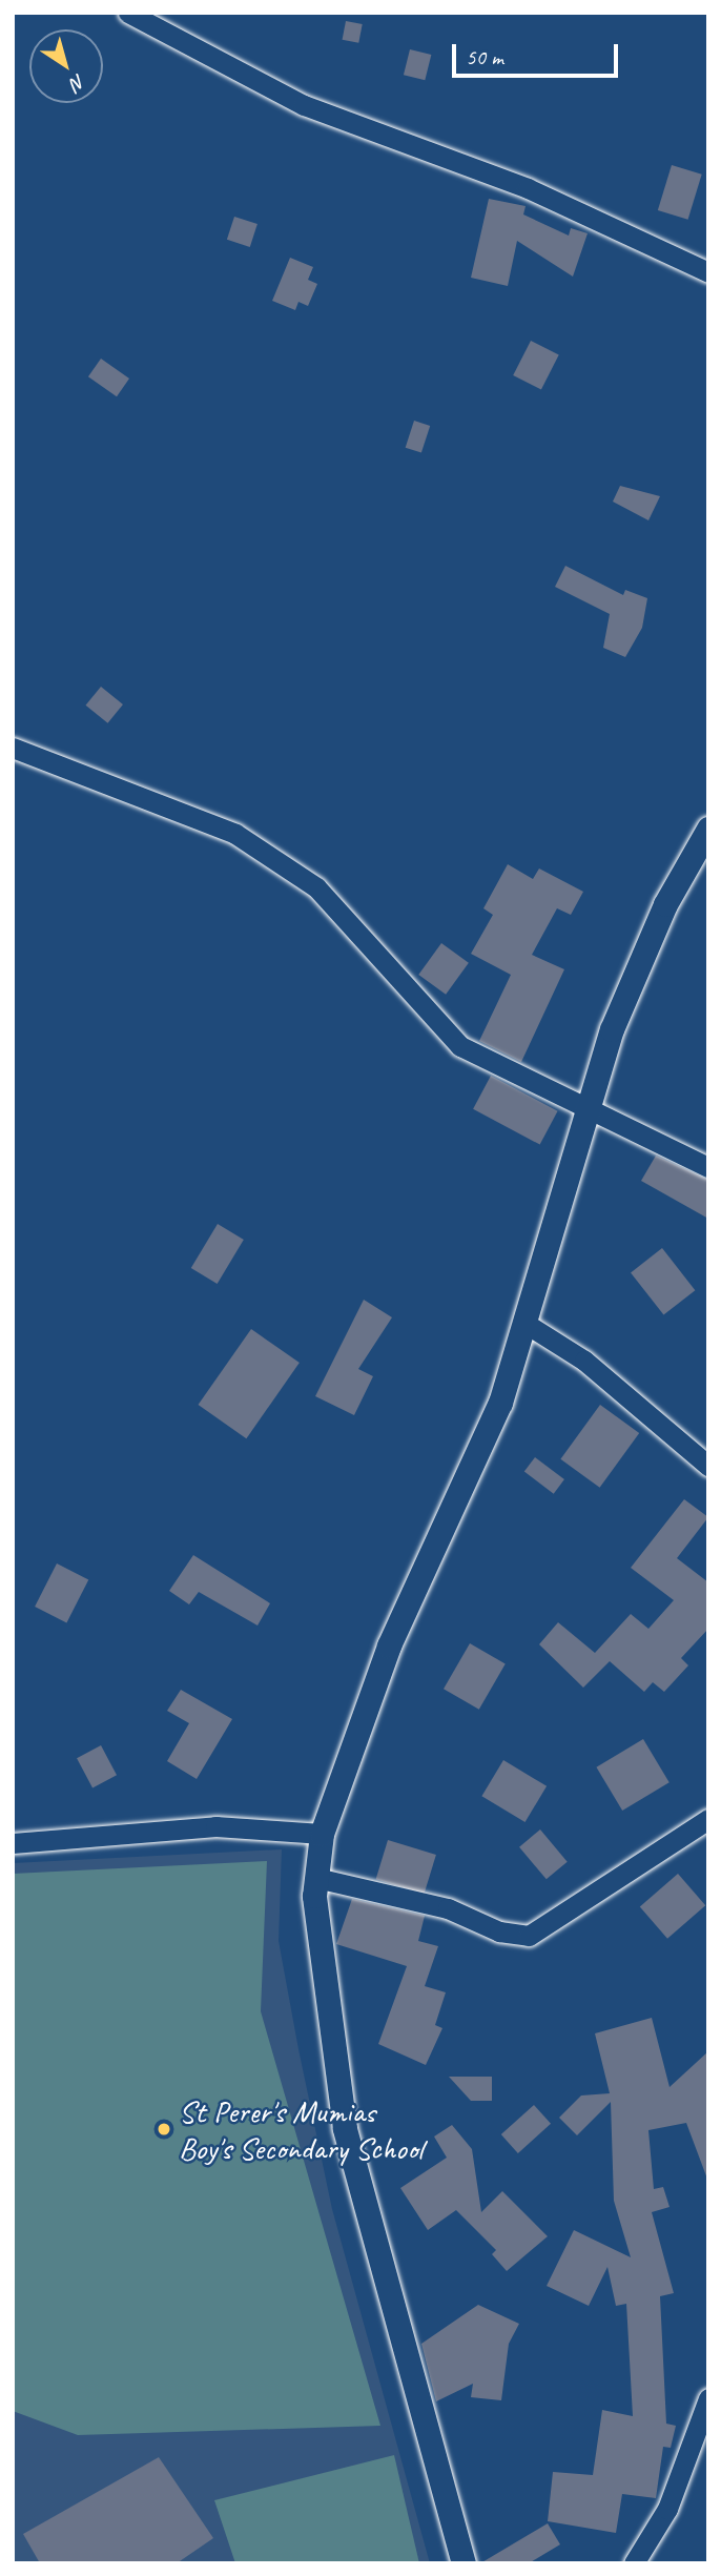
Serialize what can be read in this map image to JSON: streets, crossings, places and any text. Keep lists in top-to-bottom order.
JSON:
{
  "places": ["St Perer's Mumias Boy's Secondary School"],
  "scale_bar": "50 m",
  "north": "bottom right"
}
